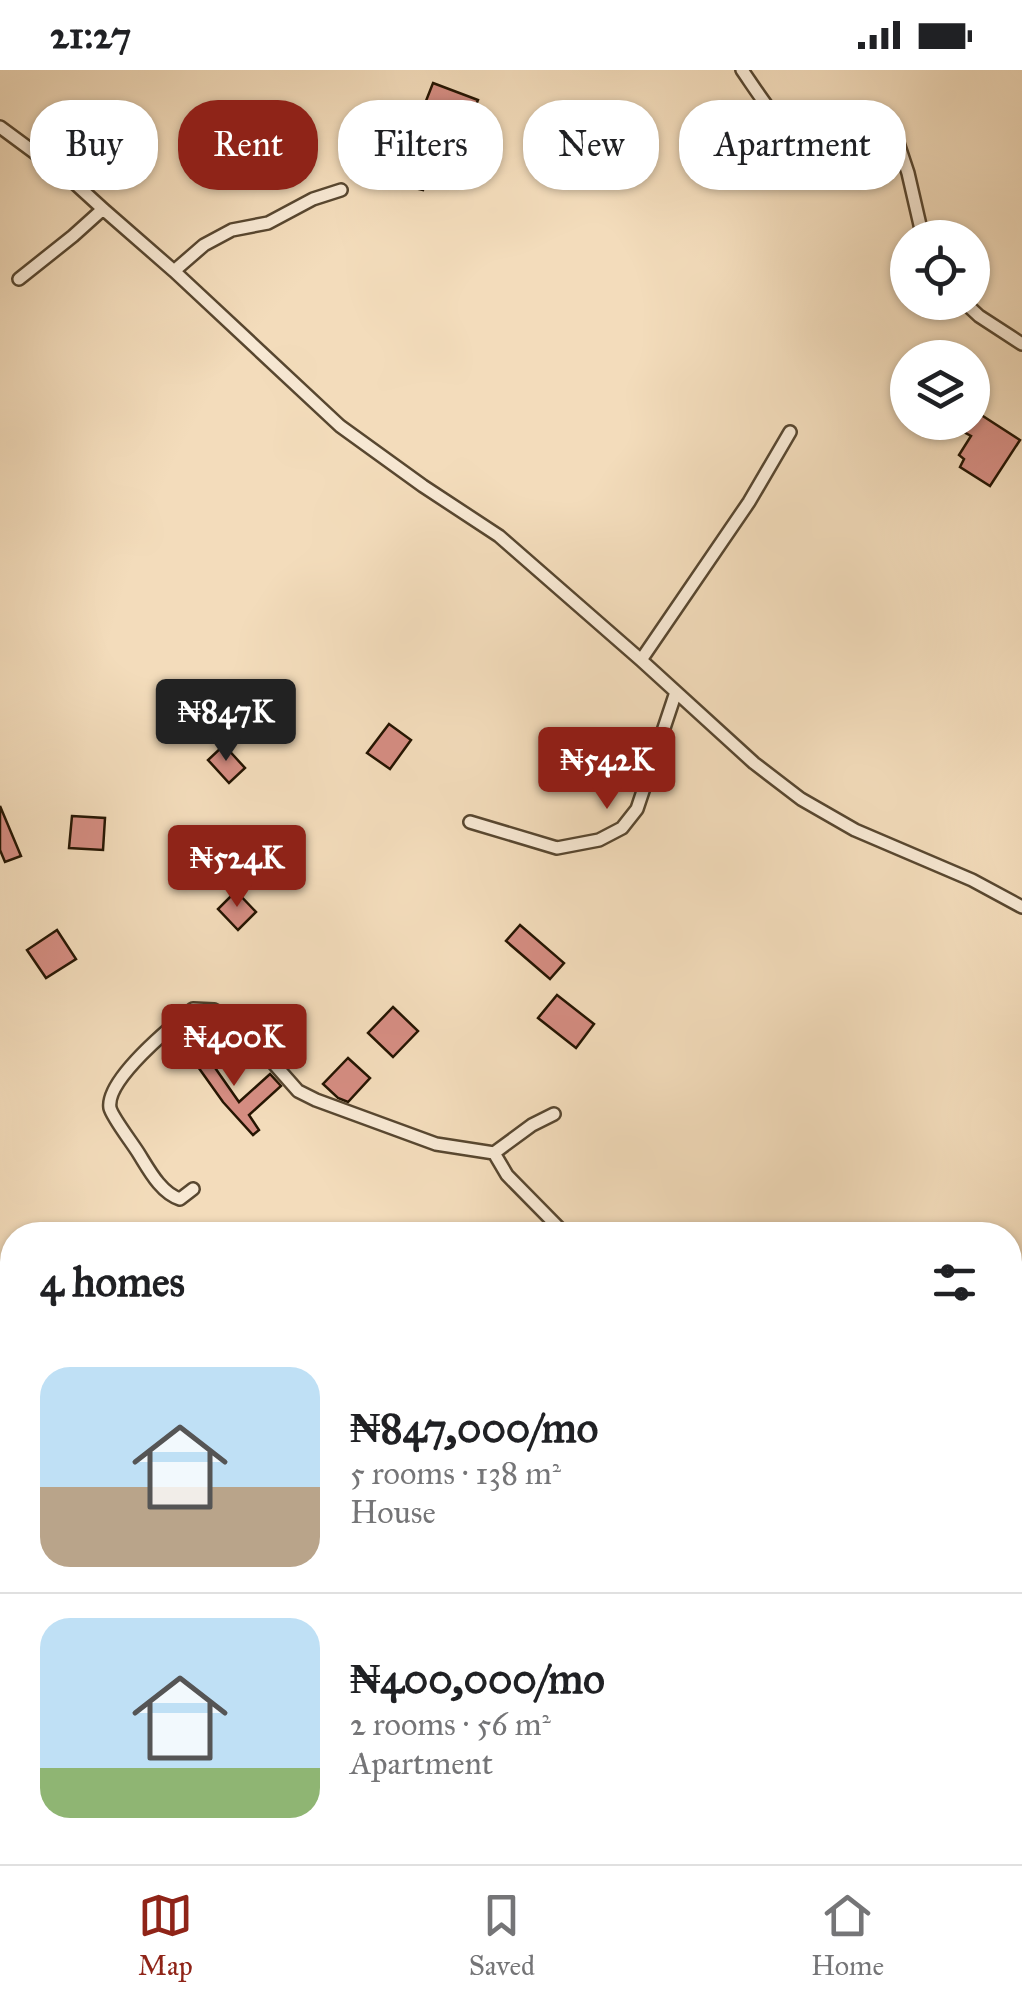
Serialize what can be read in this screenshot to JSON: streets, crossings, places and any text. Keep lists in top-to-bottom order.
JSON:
{
  "page": {
    "status": "21:27",
    "chip": [
      "Buy",
      "Rent",
      "Filters",
      "New",
      "Apartment"
    ],
    "price": [
      "₦847K",
      "₦542K",
      "₦524K",
      "₦400K"
    ],
    "heading": "4 homes",
    "list": [
      {
        "name": "₦847,000/mo",
        "note": "5 rooms · 138 m² · House"
      },
      {
        "name": "₦400,000/mo",
        "note": "2 rooms · 56 m² · Apartment"
      }
    ],
    "tabs": ["Map", "Saved", "Home"]
  }
}
